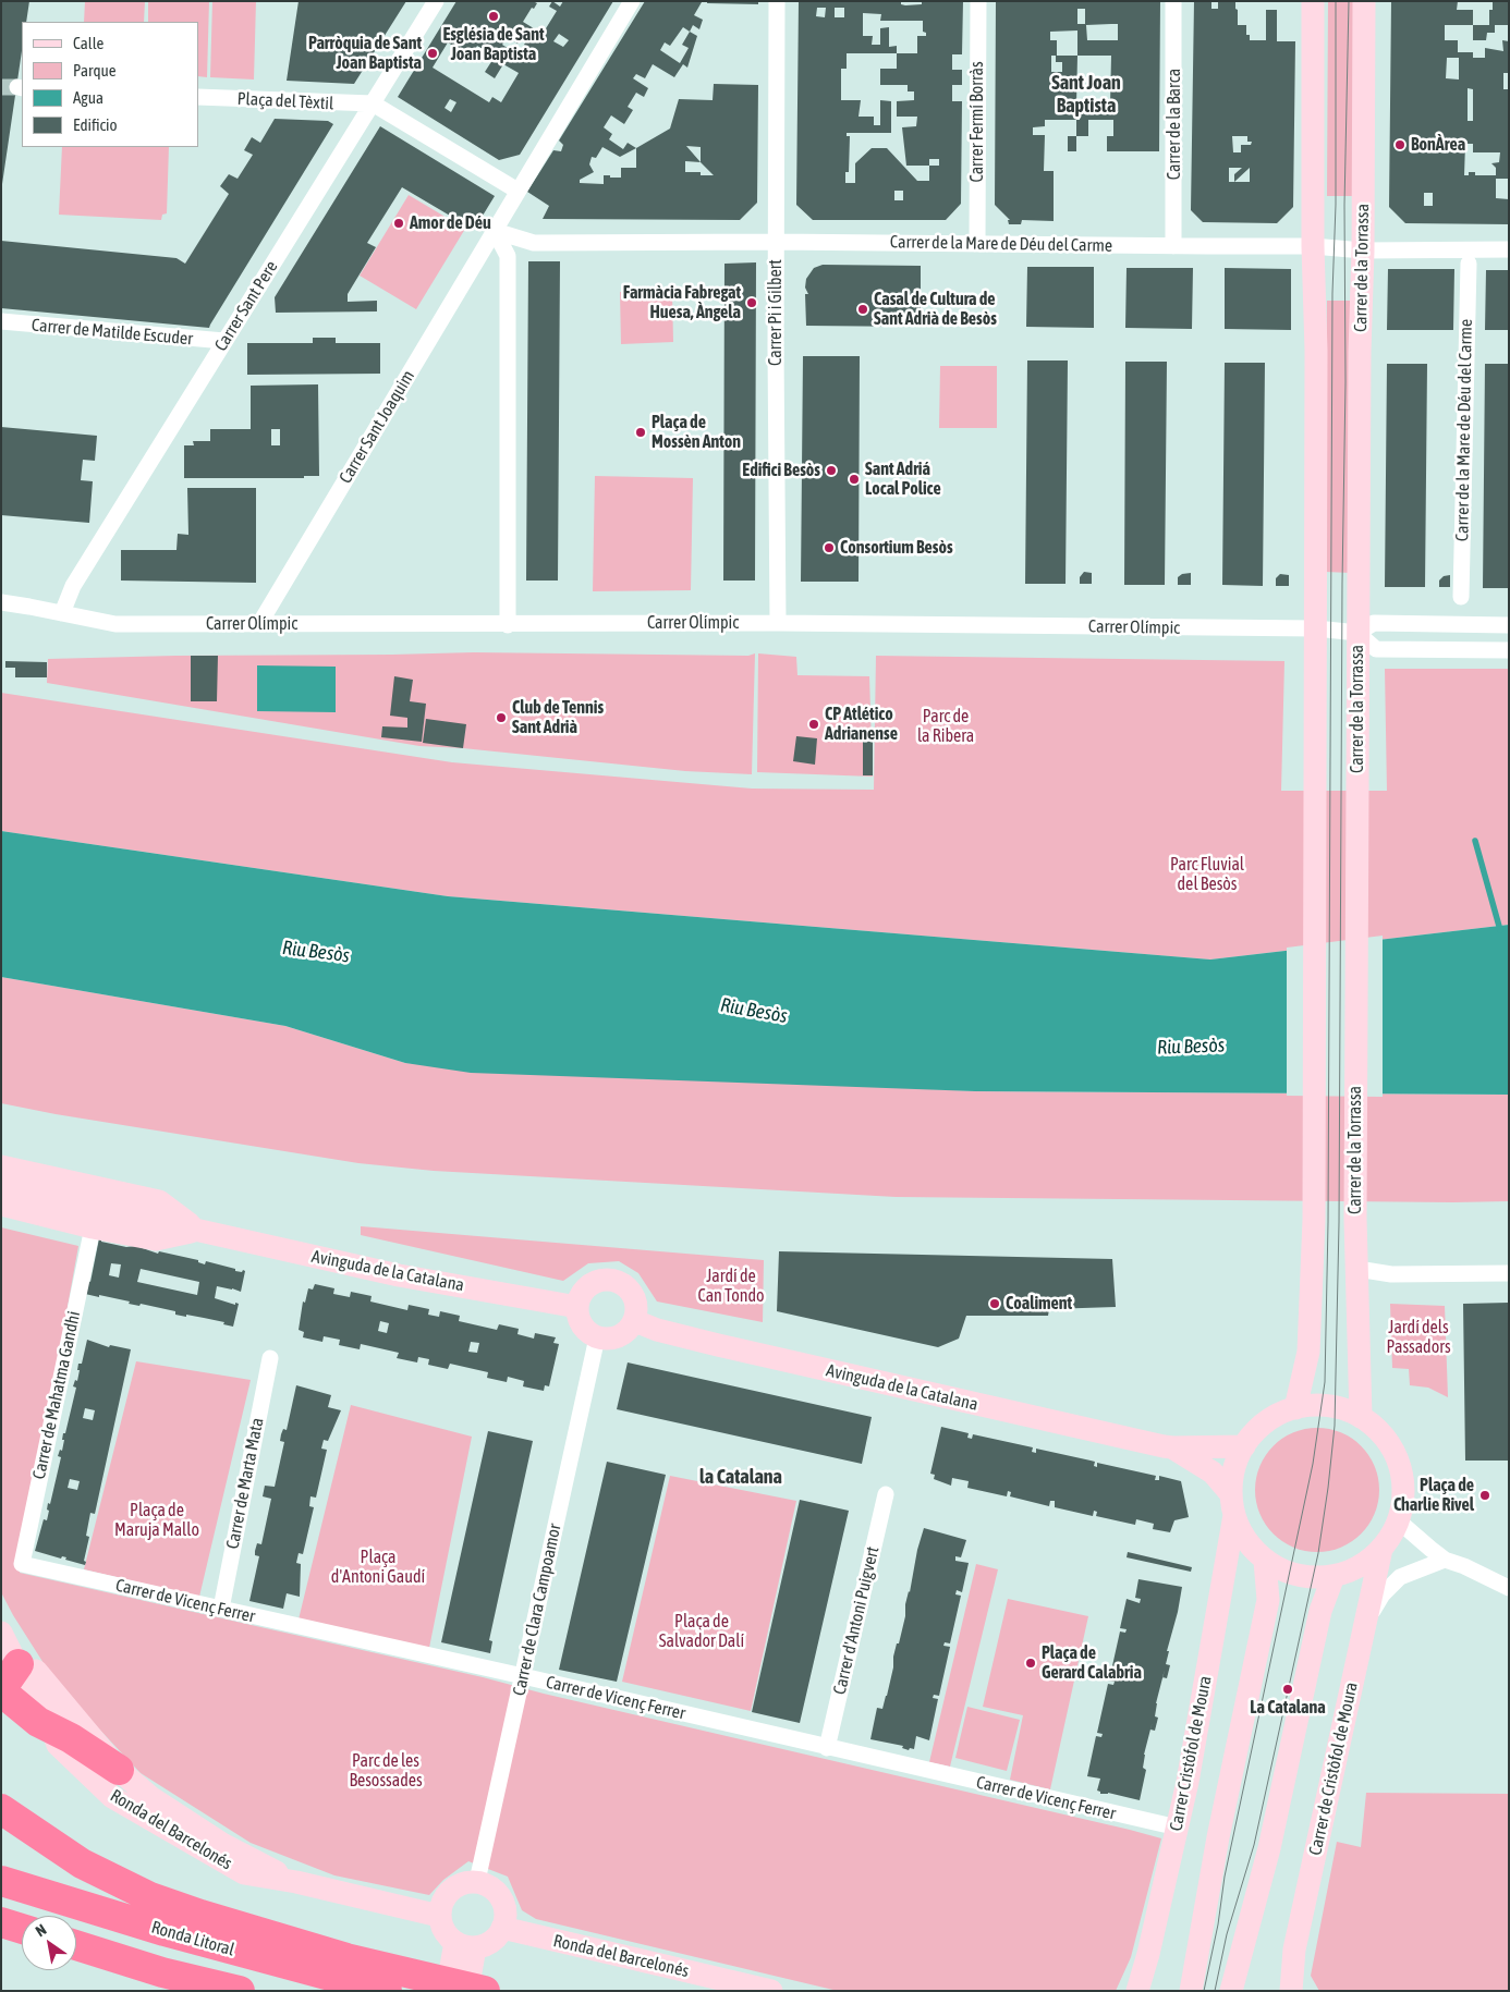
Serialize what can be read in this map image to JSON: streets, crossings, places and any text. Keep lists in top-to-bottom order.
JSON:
{
  "streets": {
    "highway": ["Ronda Litoral"],
    "street": [
      "Plaça del Tèxtil",
      "Carrer Fermí Borràs",
      "Carrer de la Barca",
      "Carrer de la Mare de Déu del Carme",
      "Carrer de la Torrassa",
      "Carrer Sant Pere",
      "Carrer Pi i Gilbert",
      "Carrer de Matilde Escuder",
      "Carrer Sant Joaquim",
      "Carrer Olímpic",
      "Avinguda de la Catalana",
      "Carrer de Mahatma Gandhi",
      "Carrer de Marta Mata",
      "Carrer de Vicenç Ferrer",
      "Carrer de Clara Campoamor",
      "Carrer d'Antoni Puigvert",
      "Carrer Cristòfol de Moura",
      "Carrer de Cristòfol de Moura",
      "Ronda del Barcelonés"
    ]
  },
  "crossings": [
    ["Plaça del Tèxtil", "Carrer Sant Pere"],
    ["Carrer Fermí Borràs", "Carrer de la Mare de Déu del Carme"],
    ["Carrer de la Barca", "Carrer de la Mare de Déu del Carme"],
    ["Carrer de la Mare de Déu del Carme", "Carrer de la Torrassa"],
    ["Carrer de la Mare de Déu del Carme", "Carrer Pi i Gilbert"],
    ["Carrer de la Mare de Déu del Carme", "Carrer Sant Joaquim"],
    ["Carrer de la Torrassa", "Carrer Olímpic"],
    ["Carrer de la Torrassa", "Avinguda de la Catalana"],
    ["Carrer de la Torrassa", "Carrer Cristòfol de Moura"],
    ["Carrer de la Torrassa", "Carrer de Cristòfol de Moura"],
    ["Carrer Sant Pere", "Carrer de Matilde Escuder"],
    ["Carrer Sant Pere", "Carrer Olímpic"],
    ["Carrer Pi i Gilbert", "Carrer Olímpic"],
    ["Carrer Sant Joaquim", "Carrer Olímpic"],
    ["Avinguda de la Catalana", "Carrer de Mahatma Gandhi"],
    ["Avinguda de la Catalana", "Carrer de Clara Campoamor"],
    ["Avinguda de la Catalana", "Carrer Cristòfol de Moura"],
    ["Avinguda de la Catalana", "Carrer de Cristòfol de Moura"],
    ["Carrer de Mahatma Gandhi", "Carrer de Vicenç Ferrer"],
    ["Carrer de Marta Mata", "Carrer de Vicenç Ferrer"],
    ["Carrer de Vicenç Ferrer", "Carrer de Clara Campoamor"],
    ["Carrer de Vicenç Ferrer", "Carrer d'Antoni Puigvert"],
    ["Carrer de Vicenç Ferrer", "Carrer Cristòfol de Moura"],
    ["Carrer de Clara Campoamor", "Ronda del Barcelonés"],
    ["Carrer Cristòfol de Moura", "Carrer de Cristòfol de Moura"]
  ],
  "districts": ["Sant Joan Baptista", "la Catalana"],
  "water": ["Riu Besòs"],
  "parks": [
    "Parc de la Ribera",
    "Parc Fluvial del Besòs",
    "Jardí de Can Tondo",
    "Jardí dels Passadors",
    "Plaça de Maruja Mallo",
    "Plaça d'Antoni Gaudí",
    "Plaça de Salvador Dalí",
    "Parc de les Besossades"
  ],
  "places": [
    "Església de Sant Joan Baptista",
    "Parròquia de Sant Joan Baptista",
    "BonÀrea",
    "Amor de Déu",
    "Farmàcia Fabregat Huesa, Àngela",
    "Casal de Cultura de Sant Adrià de Besòs",
    "Plaça de Mossèn Anton",
    "Edifici Besòs",
    "Sant Adriá Local Police",
    "Consortium Besòs",
    "Club de Tennis Sant Adrià",
    "CP Atlético Adrianense",
    "Coaliment",
    "Plaça de Charlie Rivel",
    "Plaça de Gerard Calabria",
    "La Catalana"
  ],
  "legend": [
    "Calle",
    "Parque",
    "Agua",
    "Edificio"
  ],
  "north": "top left"
}
